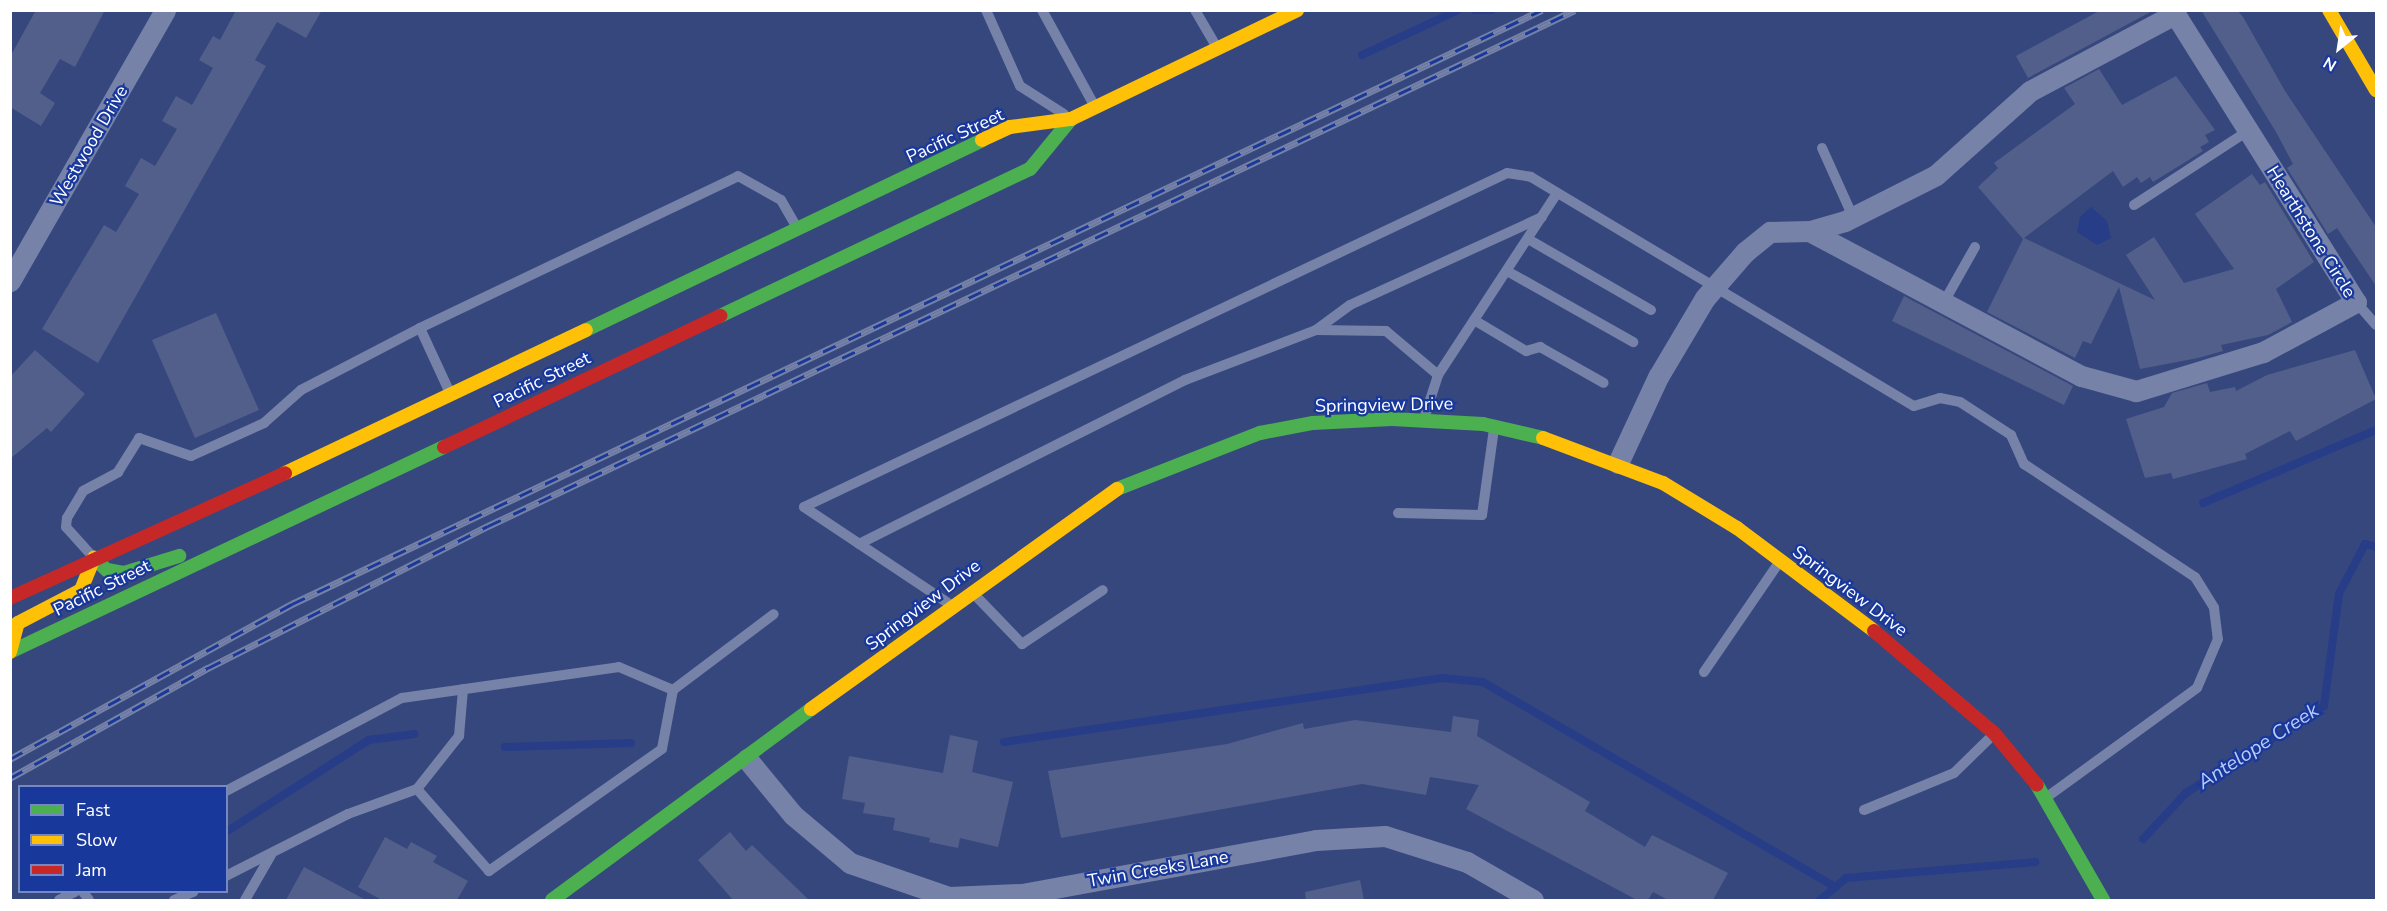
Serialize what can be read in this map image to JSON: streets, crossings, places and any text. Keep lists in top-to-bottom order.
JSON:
{
  "streets": {
    "main road": ["Pacific Street", "Springview Drive"],
    "street": ["Westwood Drive", "Hearthstone Circle", "Twin Creeks Lane"]
  },
  "crossings": [
    ["Hearthstone Circle", "Springview Drive"],
    ["Springview Drive", "Twin Creeks Lane"]
  ],
  "water": ["Antelope Creek"],
  "legend": ["Fast", "Slow", "Jam"],
  "north": "bottom left"
}
